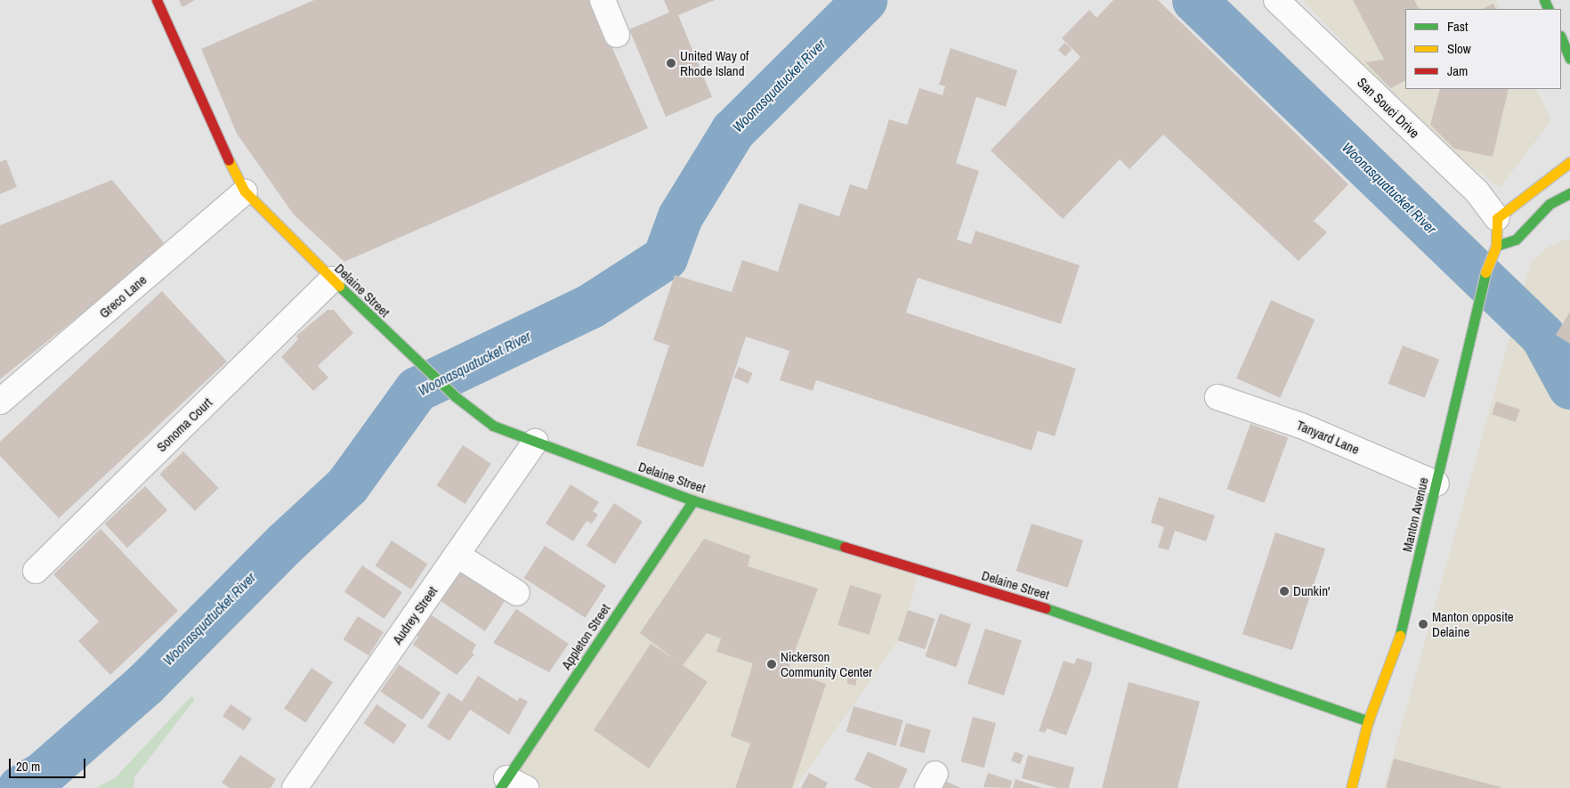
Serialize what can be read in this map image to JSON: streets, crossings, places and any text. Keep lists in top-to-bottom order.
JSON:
{
  "streets": {
    "street": [
      "San Souci Drive",
      "Delaine Street",
      "Greco Lane",
      "Sonoma Court",
      "Tanyard Lane",
      "Manton Avenue",
      "Audrey Street",
      "Appleton Street"
    ]
  },
  "crossings": [
    ["San Souci Drive", "Manton Avenue"],
    ["Delaine Street", "Greco Lane"],
    ["Delaine Street", "Sonoma Court"],
    ["Delaine Street", "Manton Avenue"],
    ["Delaine Street", "Audrey Street"],
    ["Delaine Street", "Appleton Street"],
    ["Tanyard Lane", "Manton Avenue"]
  ],
  "water": ["Woonasquatucket River"],
  "places": [
    "United Way of Rhode Island",
    "Dunkin'",
    "Manton opposite Delaine",
    "Nickerson Community Center"
  ],
  "legend": ["Fast", "Slow", "Jam"],
  "scale_bar": "20 m"
}
